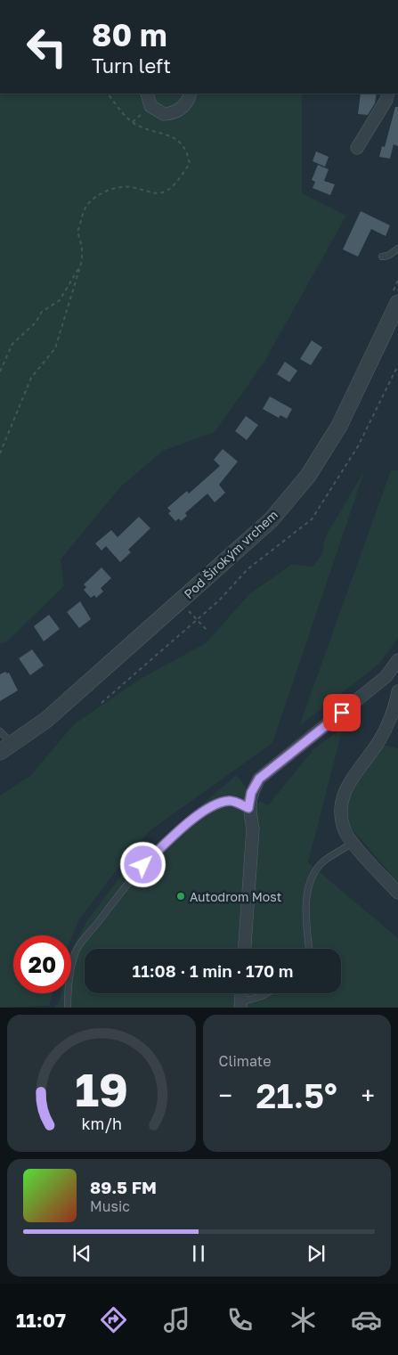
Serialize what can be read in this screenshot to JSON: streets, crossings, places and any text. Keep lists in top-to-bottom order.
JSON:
{
  "streets": {
    "street": ["Pod Širokým vrchem"]
  },
  "places": ["Autodrom Most"],
  "page": {
    "turn": ["80 m", "Turn left"],
    "limit": "20",
    "trip": "11:08 · 1 min · 170 m",
    "tile": "Climate",
    "heat": ["−", "21.5°", "+"],
    "song": ["89.5 FM", "Music"],
    "tabs": "11:07",
    "gauge": ["19", "km/h"]
  }
}
